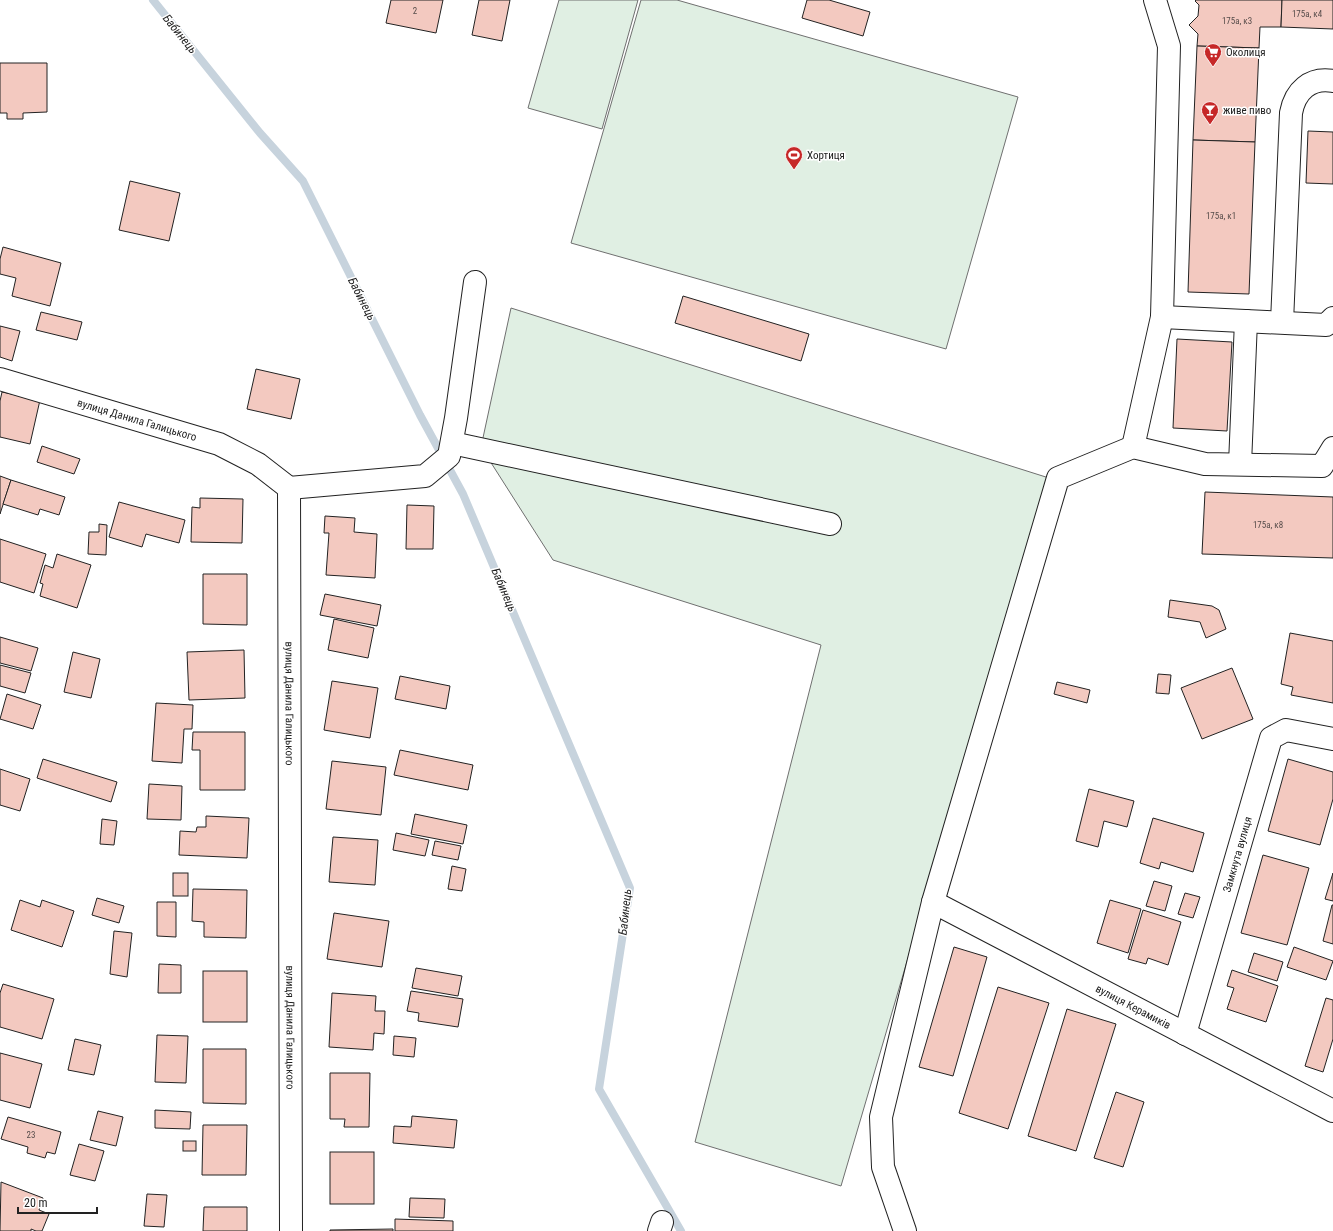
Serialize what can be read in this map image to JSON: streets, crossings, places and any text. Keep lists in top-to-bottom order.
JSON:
{
  "streets": {
    "street": ["вулиця Данила Галицького", "Замкнута вулиця", "вулиця Керамиків"]
  },
  "crossings": [
    ["Замкнута вулиця", "вулиця Керамиків"]
  ],
  "water": ["Бабинець"],
  "places": {
    "supermarket": ["Околиця"],
    "bar": ["живе пиво"],
    "sports": ["Хортиця"]
  },
  "house_numbers": [
    "2",
    "175а, к4",
    "175а, к3",
    "175а, к1",
    "175а, к8",
    "23"
  ],
  "scale_bar": "20 m"
}
